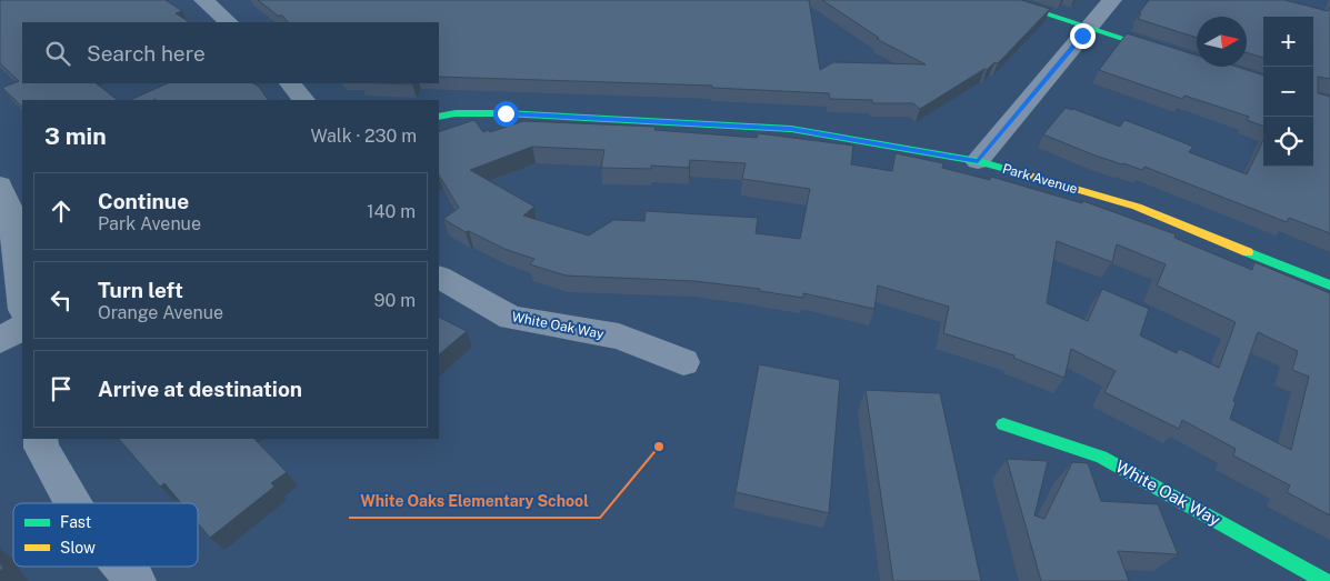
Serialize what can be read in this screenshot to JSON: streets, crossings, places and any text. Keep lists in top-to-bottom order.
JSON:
{
  "streets": {
    "street": ["Park Avenue", "White Oak Way"]
  },
  "places": ["White Oaks Elementary School"],
  "legend": ["Fast", "Slow"],
  "north": "right",
  "page": {
    "map_buttons": ["+", "−"],
    "search": "Search here",
    "heading": ["3 min", "Walk · 230 m"],
    "list": [
      ["Continue", "Park Avenue", "140 m"],
      ["Turn left", "Orange Avenue", "90 m"],
      "Arrive at destination"
    ]
  }
}
